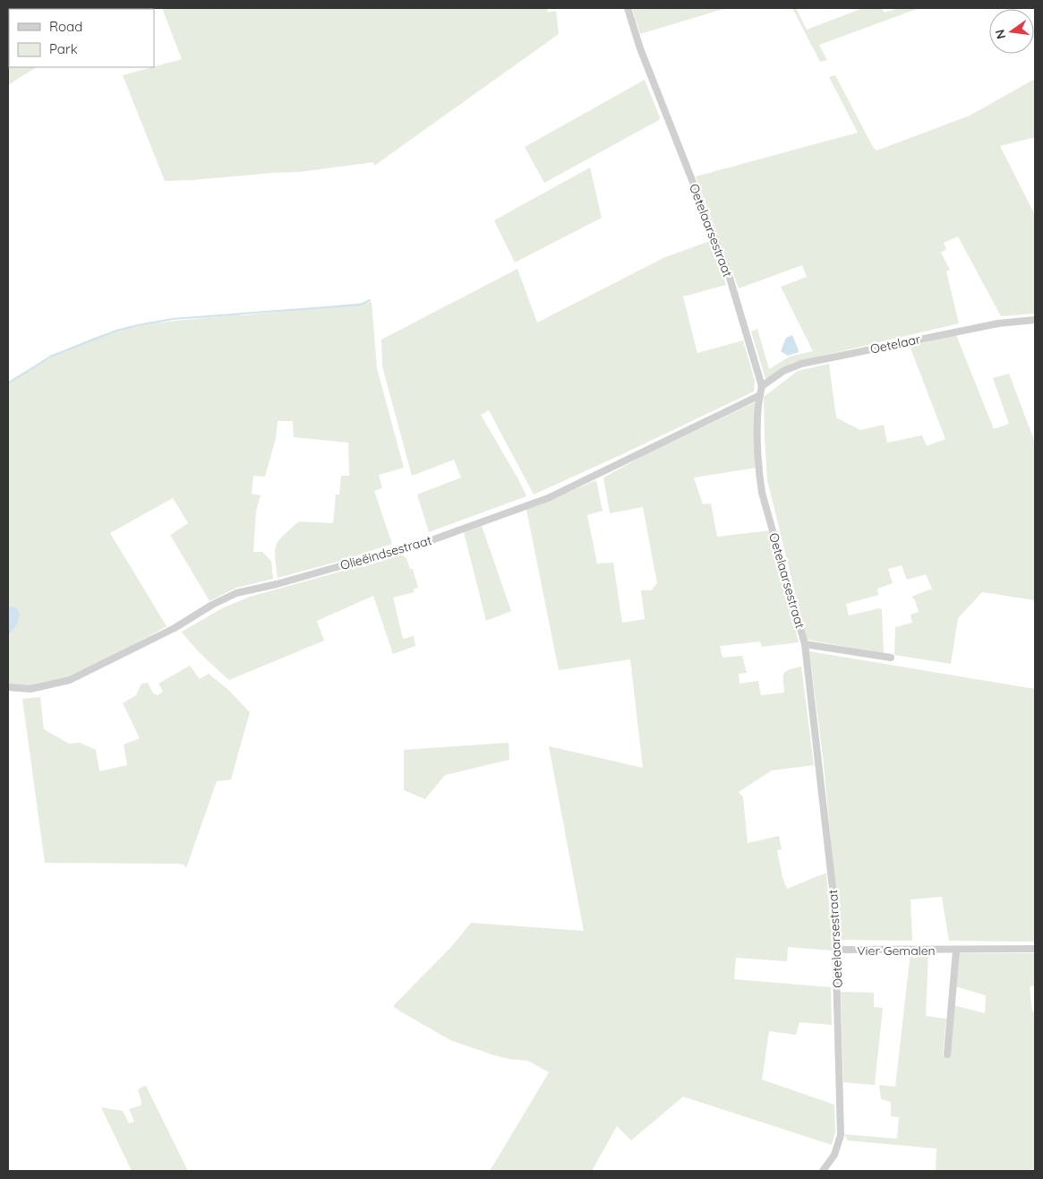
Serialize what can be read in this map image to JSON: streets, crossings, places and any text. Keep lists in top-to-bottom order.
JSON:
{
  "streets": {
    "street": [
      "Oetelaarsestraat",
      "Oetelaar",
      "Olieëindsestraat",
      "Vier Gemalen"
    ]
  },
  "crossings": [
    ["Oetelaarsestraat", "Oetelaar"],
    ["Oetelaarsestraat", "Olieëindsestraat"],
    ["Oetelaarsestraat", "Vier Gemalen"]
  ],
  "legend": ["Road", "Park"],
  "north": "left"
}
